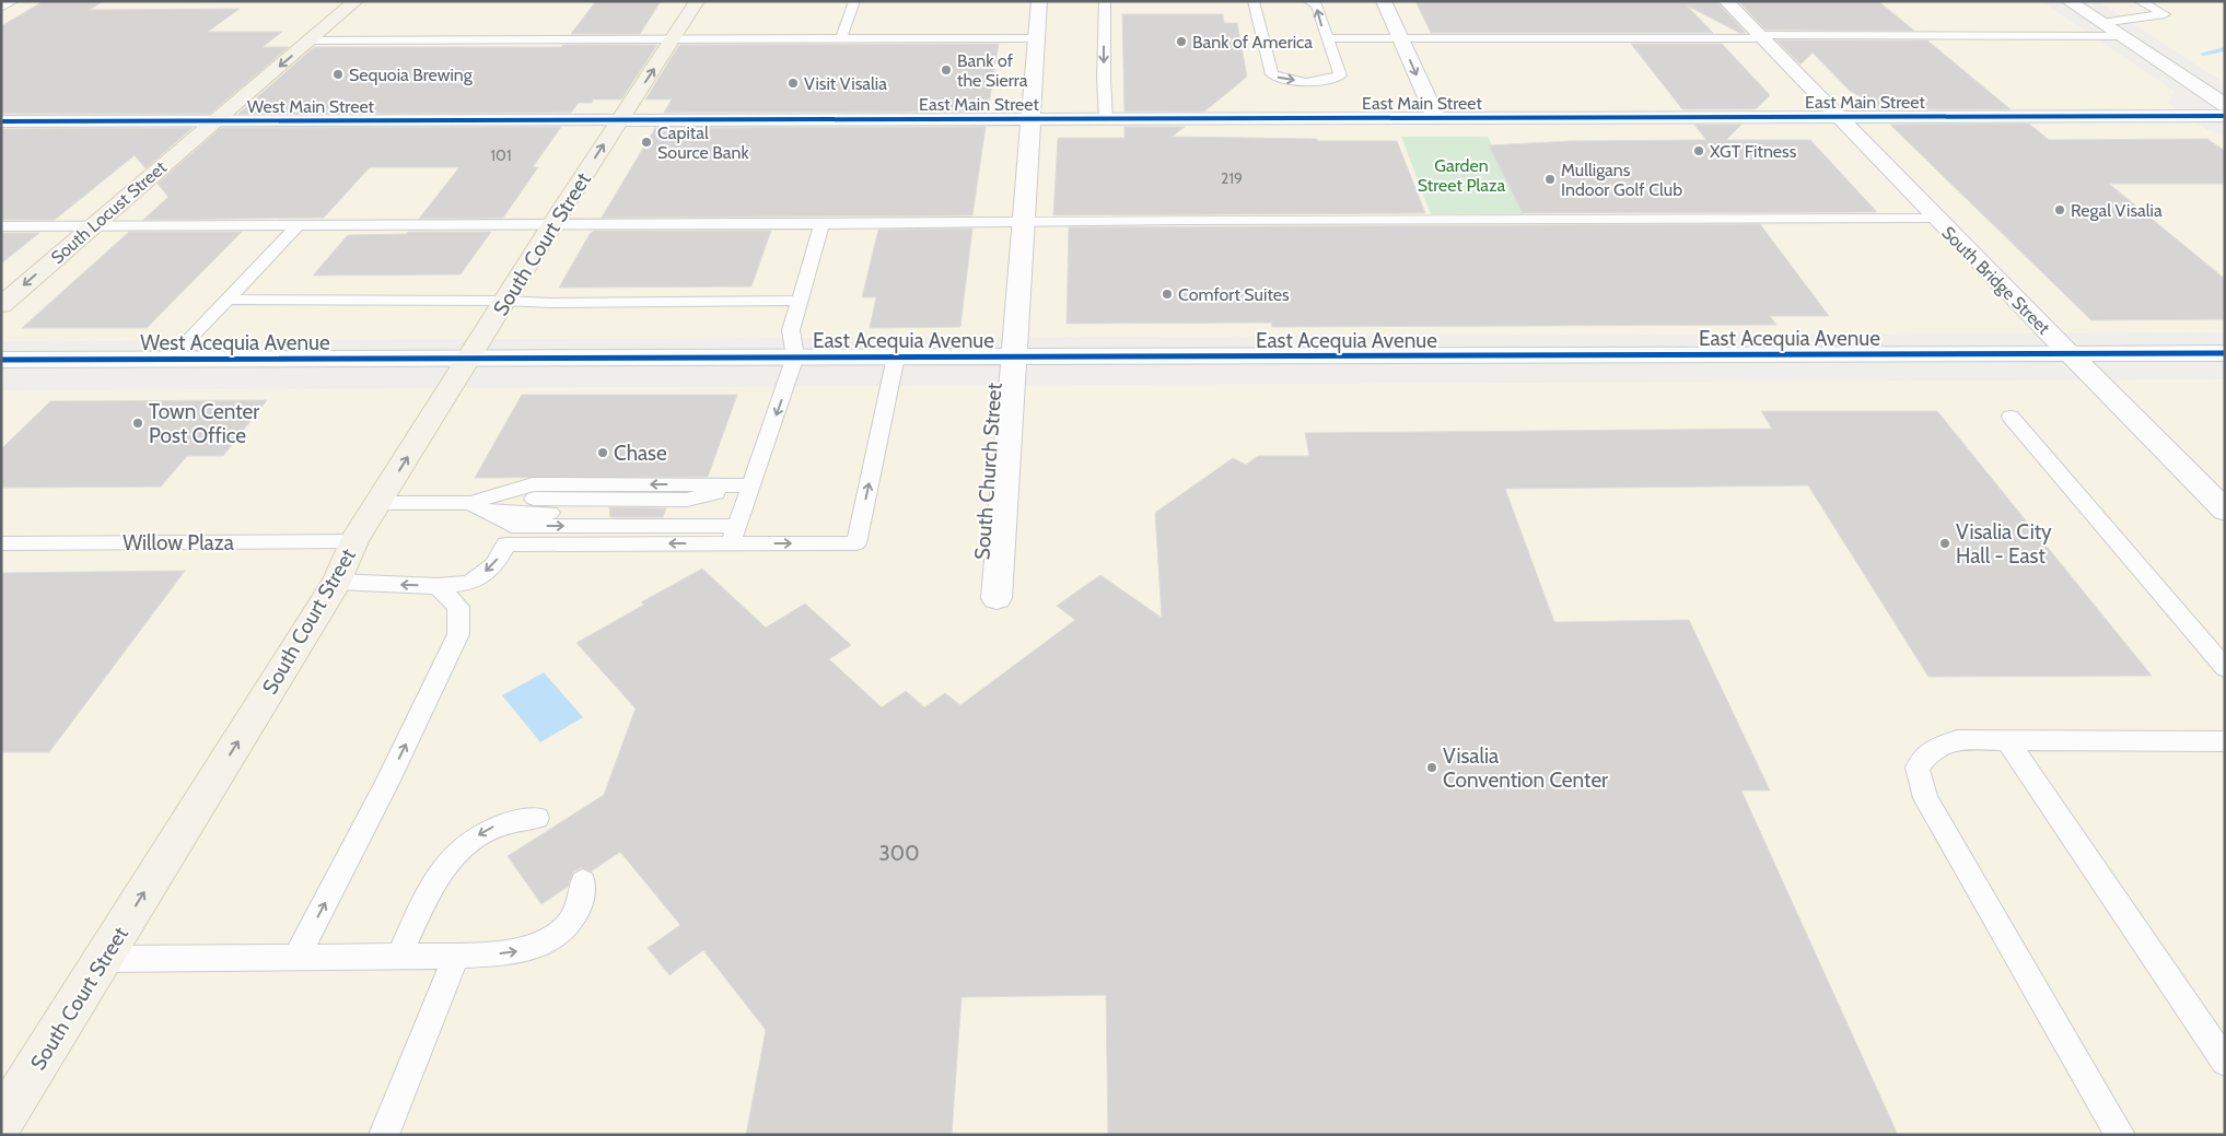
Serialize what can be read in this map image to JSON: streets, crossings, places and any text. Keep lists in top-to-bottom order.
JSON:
{
  "streets": {
    "main road": ["South Locust Street", "South Court Street"],
    "street": [
      "East Main Street",
      "West Main Street",
      "South Bridge Street",
      "East Acequia Avenue",
      "West Acequia Avenue",
      "South Church Street"
    ],
    "lane": ["Willow Plaza"]
  },
  "crossings": [
    ["East Main Street", "West Main Street"],
    ["East Main Street", "South Court Street"],
    ["East Main Street", "South Bridge Street"],
    ["East Main Street", "South Church Street"],
    ["West Main Street", "South Locust Street"],
    ["West Main Street", "South Court Street"],
    ["South Court Street", "East Acequia Avenue"],
    ["South Court Street", "West Acequia Avenue"],
    ["South Court Street", "Willow Plaza"],
    ["South Bridge Street", "East Acequia Avenue"],
    ["East Acequia Avenue", "West Acequia Avenue"],
    ["East Acequia Avenue", "South Church Street"]
  ],
  "one_way": ["South Locust Street", "South Court Street"],
  "parks": ["Garden Street Plaza"],
  "places": [
    "Bank of America",
    "Bank of the Sierra",
    "Sequoia Brewing",
    "Visit Visalia",
    "Capital Source Bank",
    "XGT Fitness",
    "Mulligans Indoor Golf Club",
    "Regal Visalia",
    "Comfort Suites",
    "Town Center Post Office",
    "Chase",
    "Visalia City Hall - East",
    "Visalia Convention Center"
  ],
  "house_numbers": ["101", "219", "300"]
}
